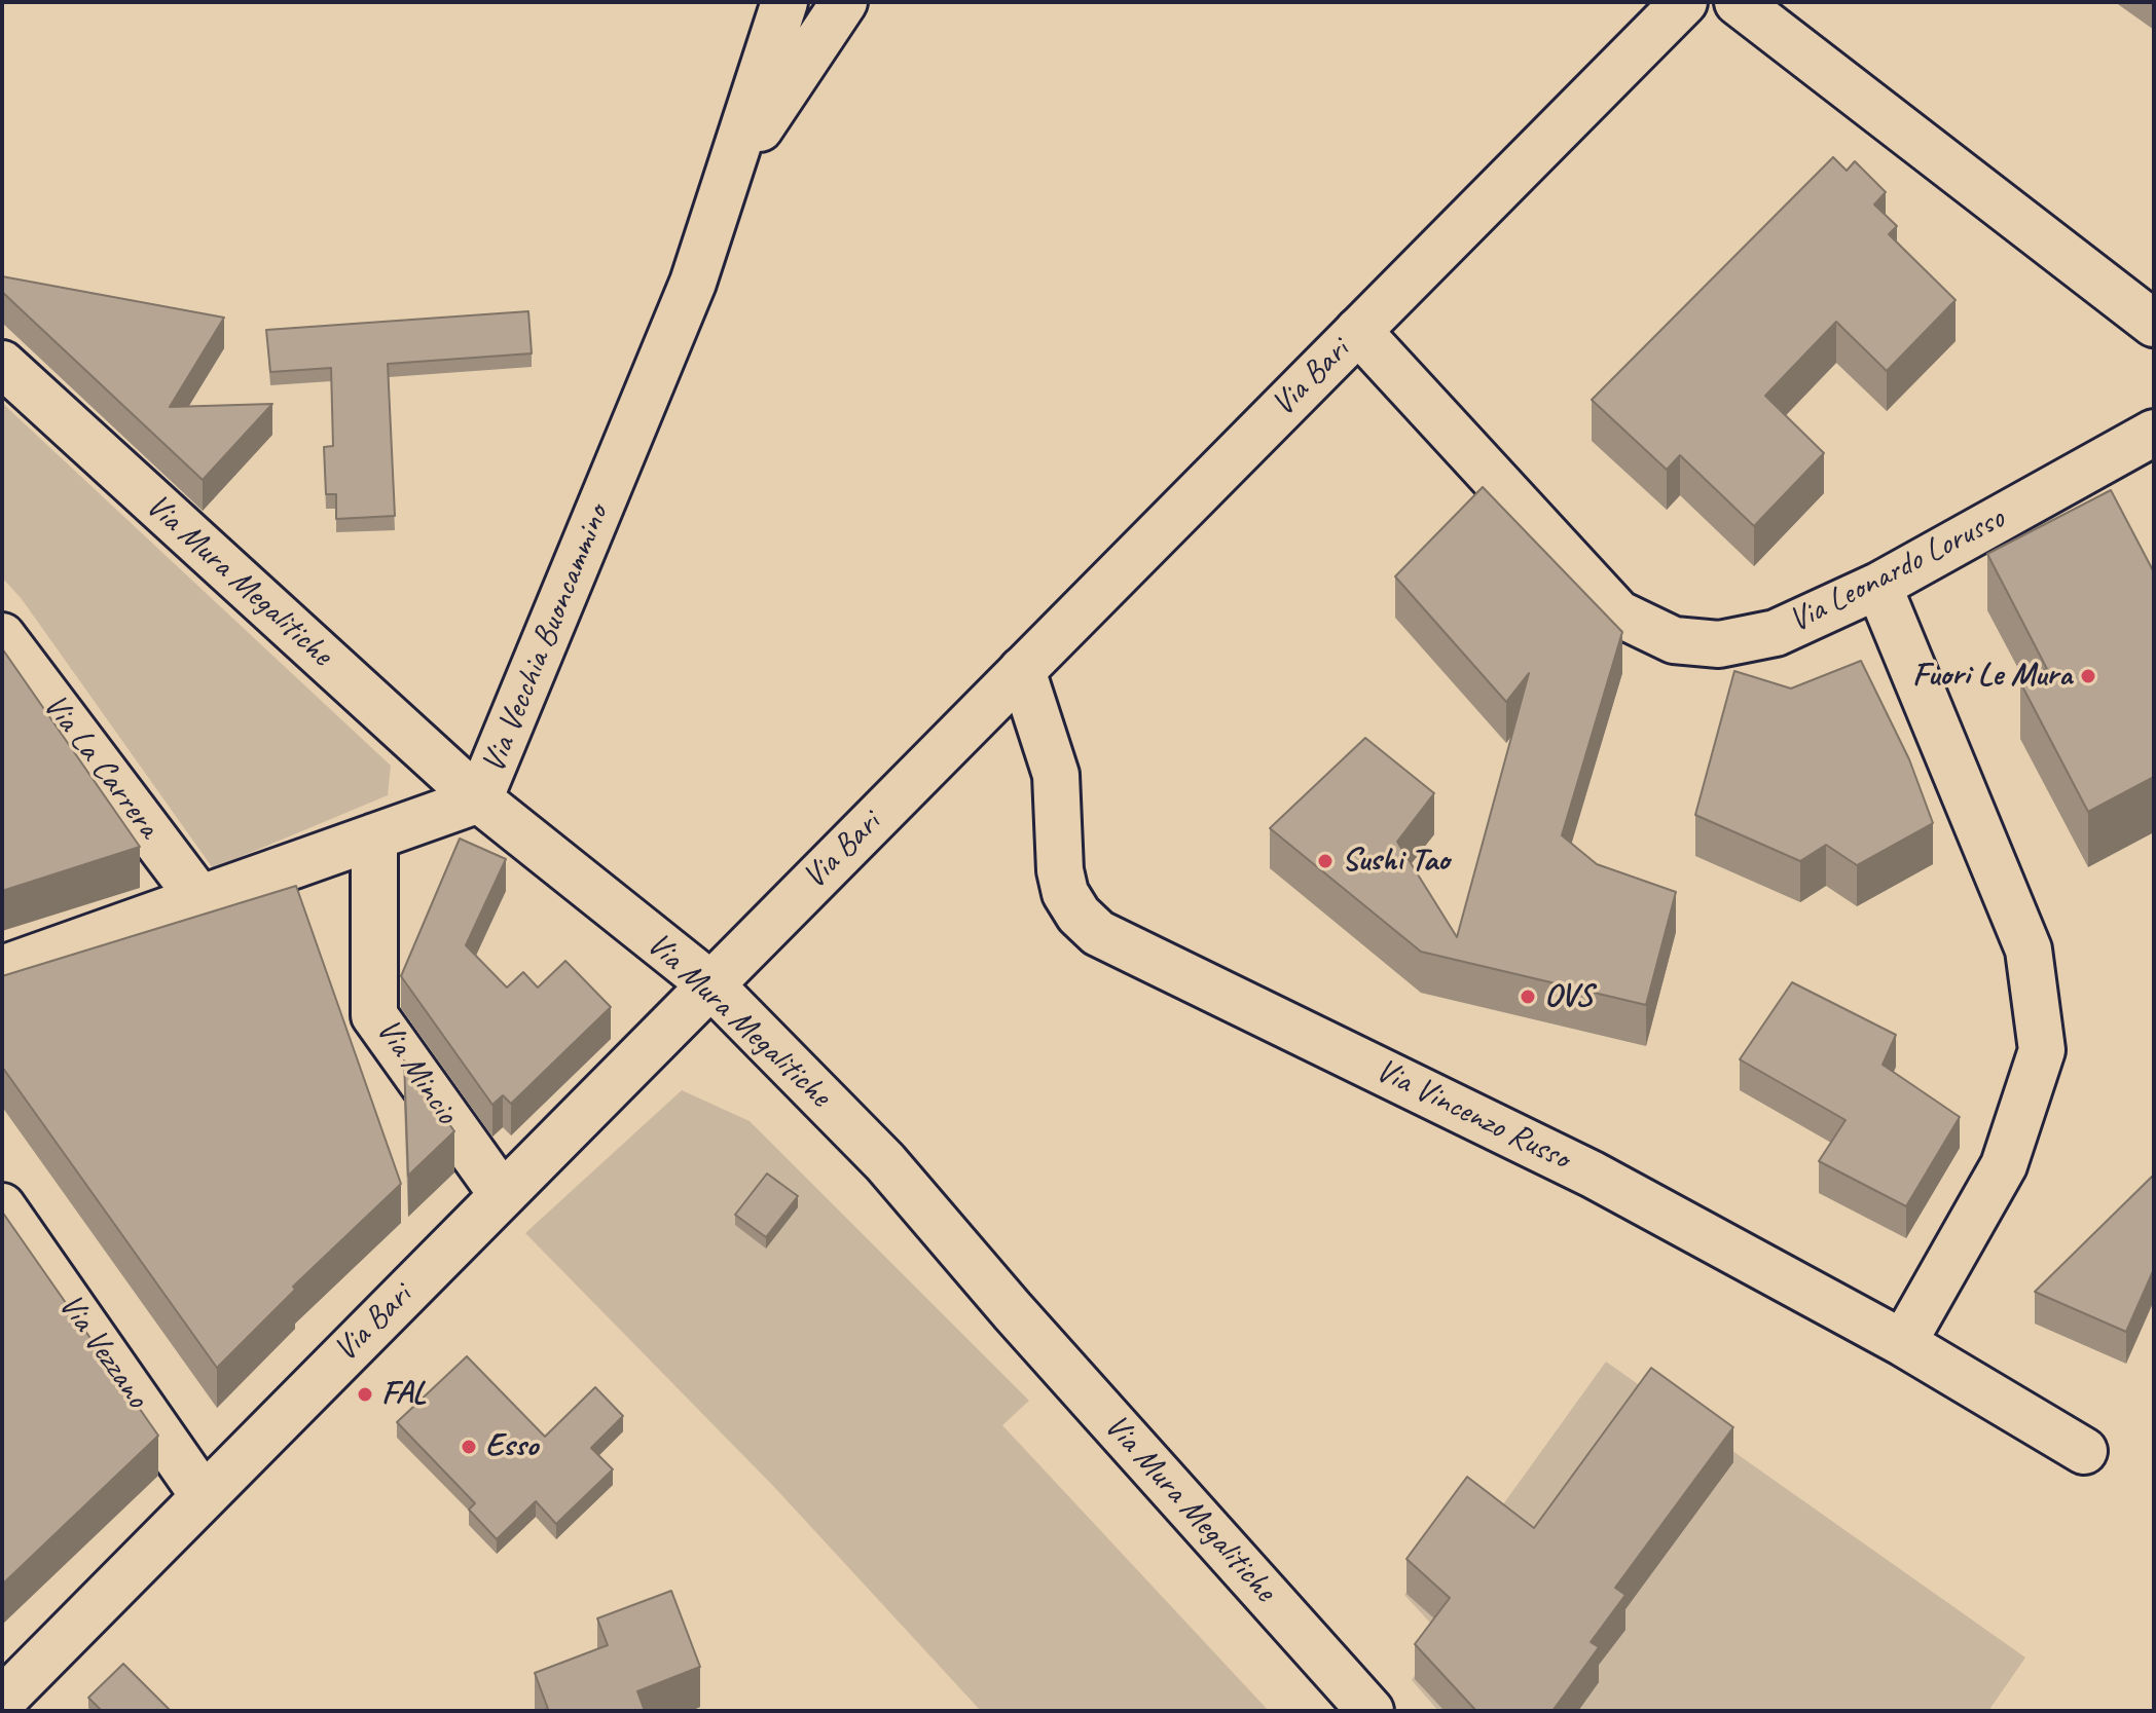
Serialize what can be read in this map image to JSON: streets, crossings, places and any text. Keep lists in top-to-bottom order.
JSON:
{
  "streets": {
    "street": [
      "Via Bari",
      "Via Leonardo Lorusso",
      "Via Mura Megalitiche",
      "Via Vecchia Buoncammino",
      "Via La Carrera",
      "Via Mincio",
      "Via Vincenzo Russo",
      "Via Vezzano"
    ]
  },
  "crossings": [
    ["Via Bari", "Via Leonardo Lorusso"],
    ["Via Bari", "Via Mura Megalitiche"],
    ["Via Bari", "Via Mincio"],
    ["Via Bari", "Via Vincenzo Russo"],
    ["Via Bari", "Via Vezzano"],
    ["Via Mura Megalitiche", "Via Vecchia Buoncammino"],
    ["Via Vecchia Buoncammino", "Via La Carrera"],
    ["Via Vecchia Buoncammino", "Via Mincio"]
  ],
  "places": [
    "Fuori Le Mura",
    "Sushi Tao",
    "OVS",
    "FAL",
    "Esso"
  ]
}
